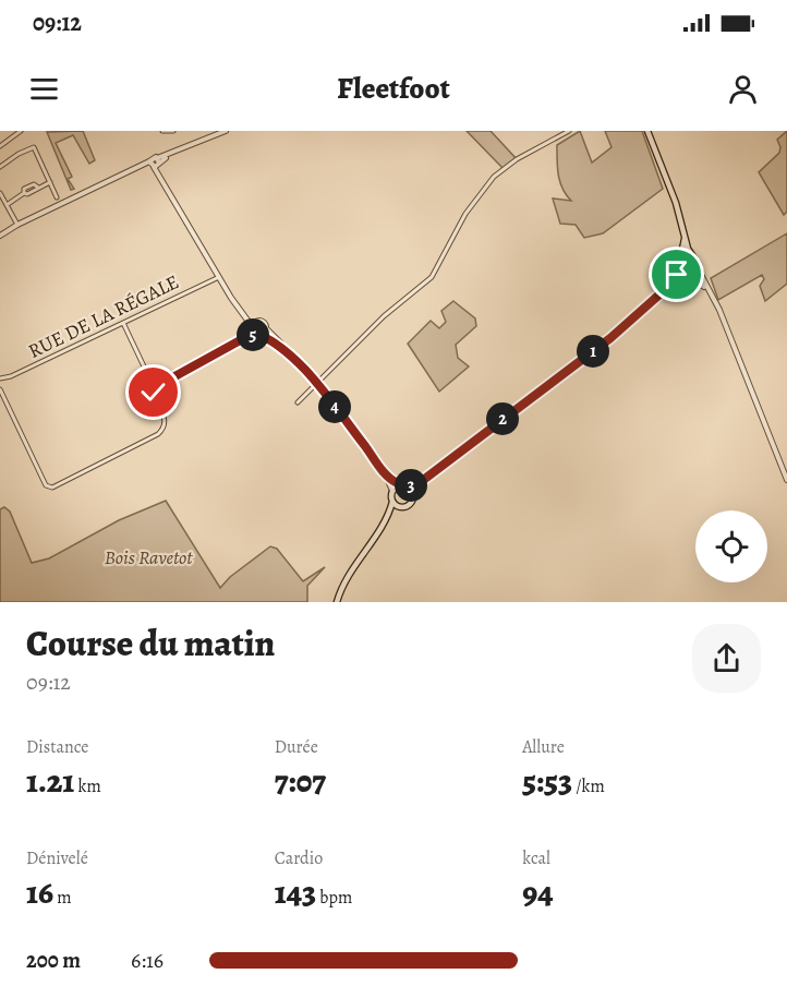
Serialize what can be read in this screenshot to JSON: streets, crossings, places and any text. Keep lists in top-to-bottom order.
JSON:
{
  "streets": {
    "street": ["RUE DE LA RÉGALE"]
  },
  "parks": ["Bois Ravetot"],
  "page": {
    "status": "09:12",
    "header": "Fleetfoot",
    "pins": [
      "5",
      "1",
      "4",
      "2",
      "3"
    ],
    "heading": ["Course du matin", "09:12"],
    "stats": [
      ["Distance", "1.21 km"],
      ["Durée", "7:07"],
      ["Allure", "5:53 /km"],
      ["Dénivelé", "16 m"],
      ["Cardio", "143 bpm"],
      ["kcal", "94"]
    ],
    "list": [
      {
        "name": "200 m",
        "note": "6:16"
      }
    ]
  }
}
